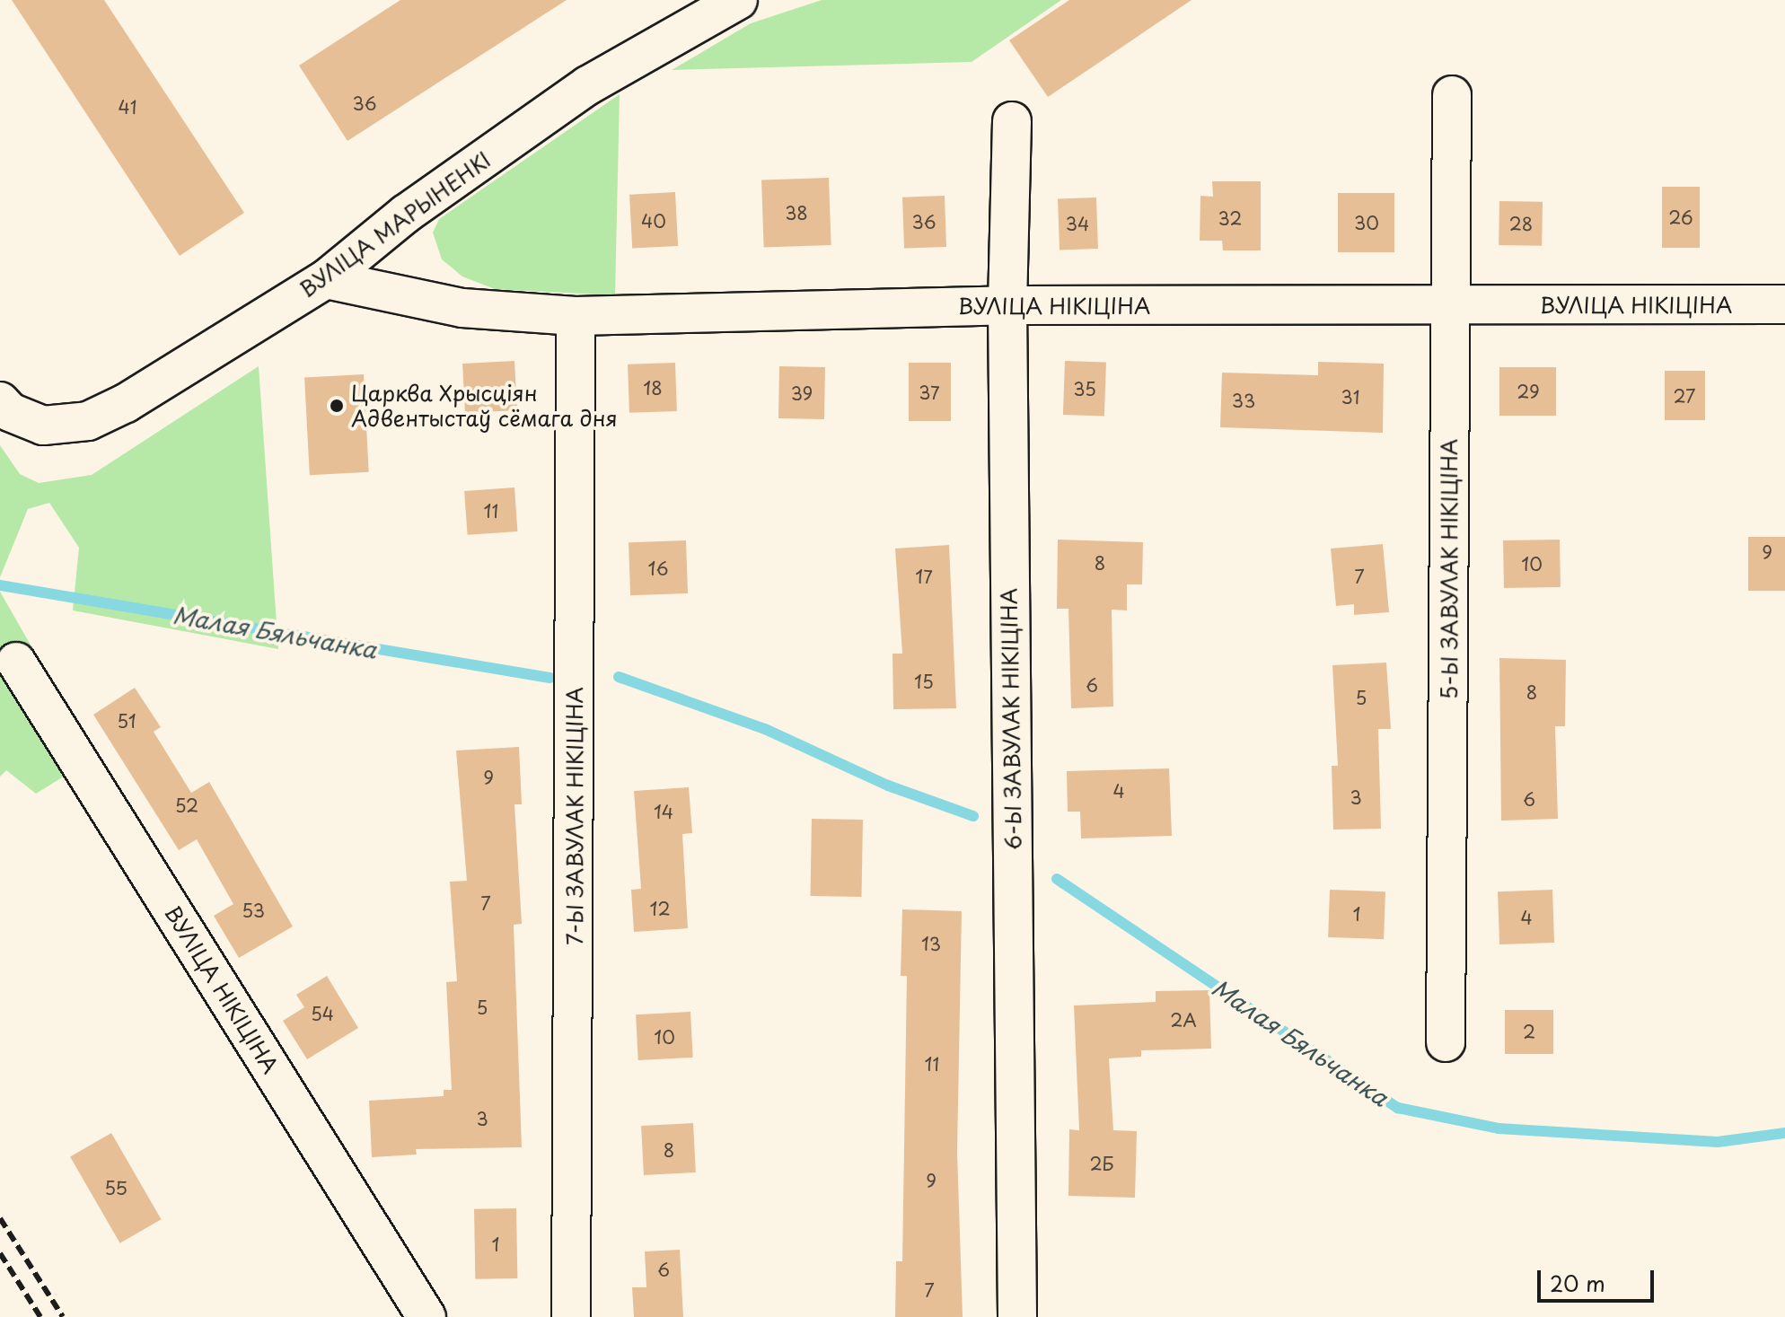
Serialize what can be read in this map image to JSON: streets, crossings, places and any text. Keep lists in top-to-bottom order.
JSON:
{
  "streets": {
    "street": [
      "ВУЛІЦА МАРЫНЕНКІ",
      "ВУЛІЦА НІКІЦІНА",
      "5-Ы ЗАВУЛАК НІКІЦІНА",
      "6-Ы ЗАВУЛАК НІКІЦІНА",
      "7-Ы ЗАВУЛАК НІКІЦІНА"
    ]
  },
  "crossings": [
    ["ВУЛІЦА МАРЫНЕНКІ", "ВУЛІЦА НІКІЦІНА"],
    ["ВУЛІЦА НІКІЦІНА", "5-Ы ЗАВУЛАК НІКІЦІНА"],
    ["ВУЛІЦА НІКІЦІНА", "6-Ы ЗАВУЛАК НІКІЦІНА"],
    ["ВУЛІЦА НІКІЦІНА", "7-Ы ЗАВУЛАК НІКІЦІНА"]
  ],
  "water": ["Малая Бяльчанка"],
  "places": ["Царква Хрысціян Адвентыстаў сёмага дня"],
  "house_numbers": [
    "36",
    "41",
    "38",
    "26",
    "32",
    "40",
    "36",
    "30",
    "34",
    "28",
    "18",
    "35",
    "29",
    "37",
    "39",
    "27",
    "31",
    "33",
    "11",
    "9",
    "8",
    "10",
    "16",
    "17",
    "7",
    "15",
    "6",
    "8",
    "5",
    "51",
    "9",
    "4",
    "3",
    "6",
    "52",
    "14",
    "7",
    "12",
    "53",
    "1",
    "4",
    "13",
    "5",
    "54",
    "2А",
    "2",
    "10",
    "11",
    "3",
    "8",
    "2Б",
    "9",
    "55",
    "1",
    "6",
    "7"
  ],
  "scale_bar": "20 m"
}
